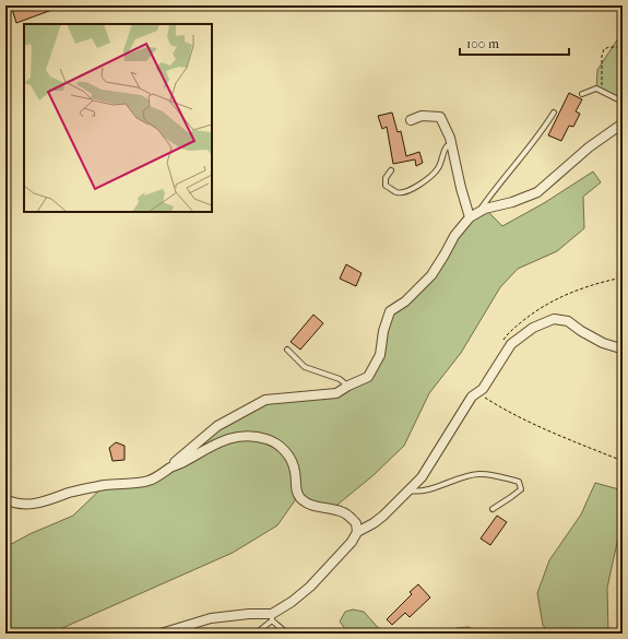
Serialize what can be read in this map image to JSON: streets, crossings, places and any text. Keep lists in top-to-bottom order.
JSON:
{
  "scale_bar": "100 m"
}
